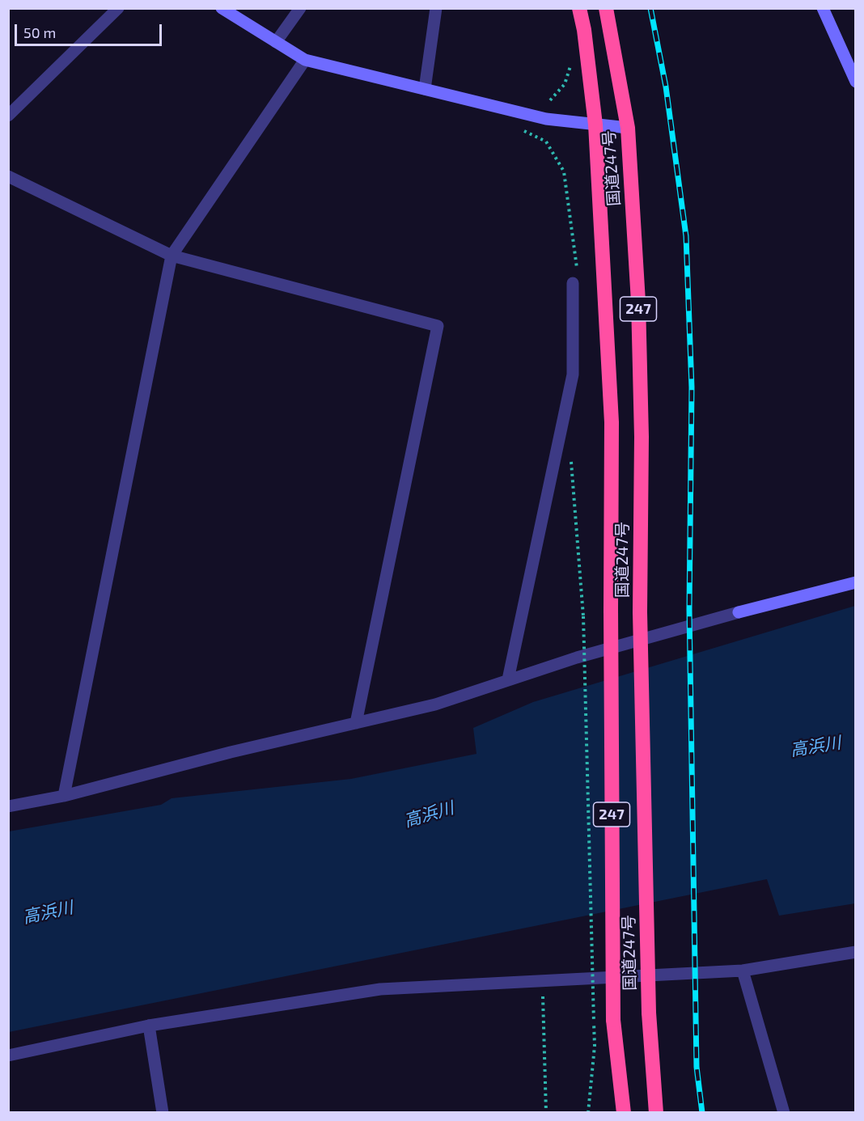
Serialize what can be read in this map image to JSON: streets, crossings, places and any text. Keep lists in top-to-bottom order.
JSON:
{
  "streets": {
    "highway": ["国道247号", "247"]
  },
  "water": ["高浜川"],
  "scale_bar": "50 m"
}
